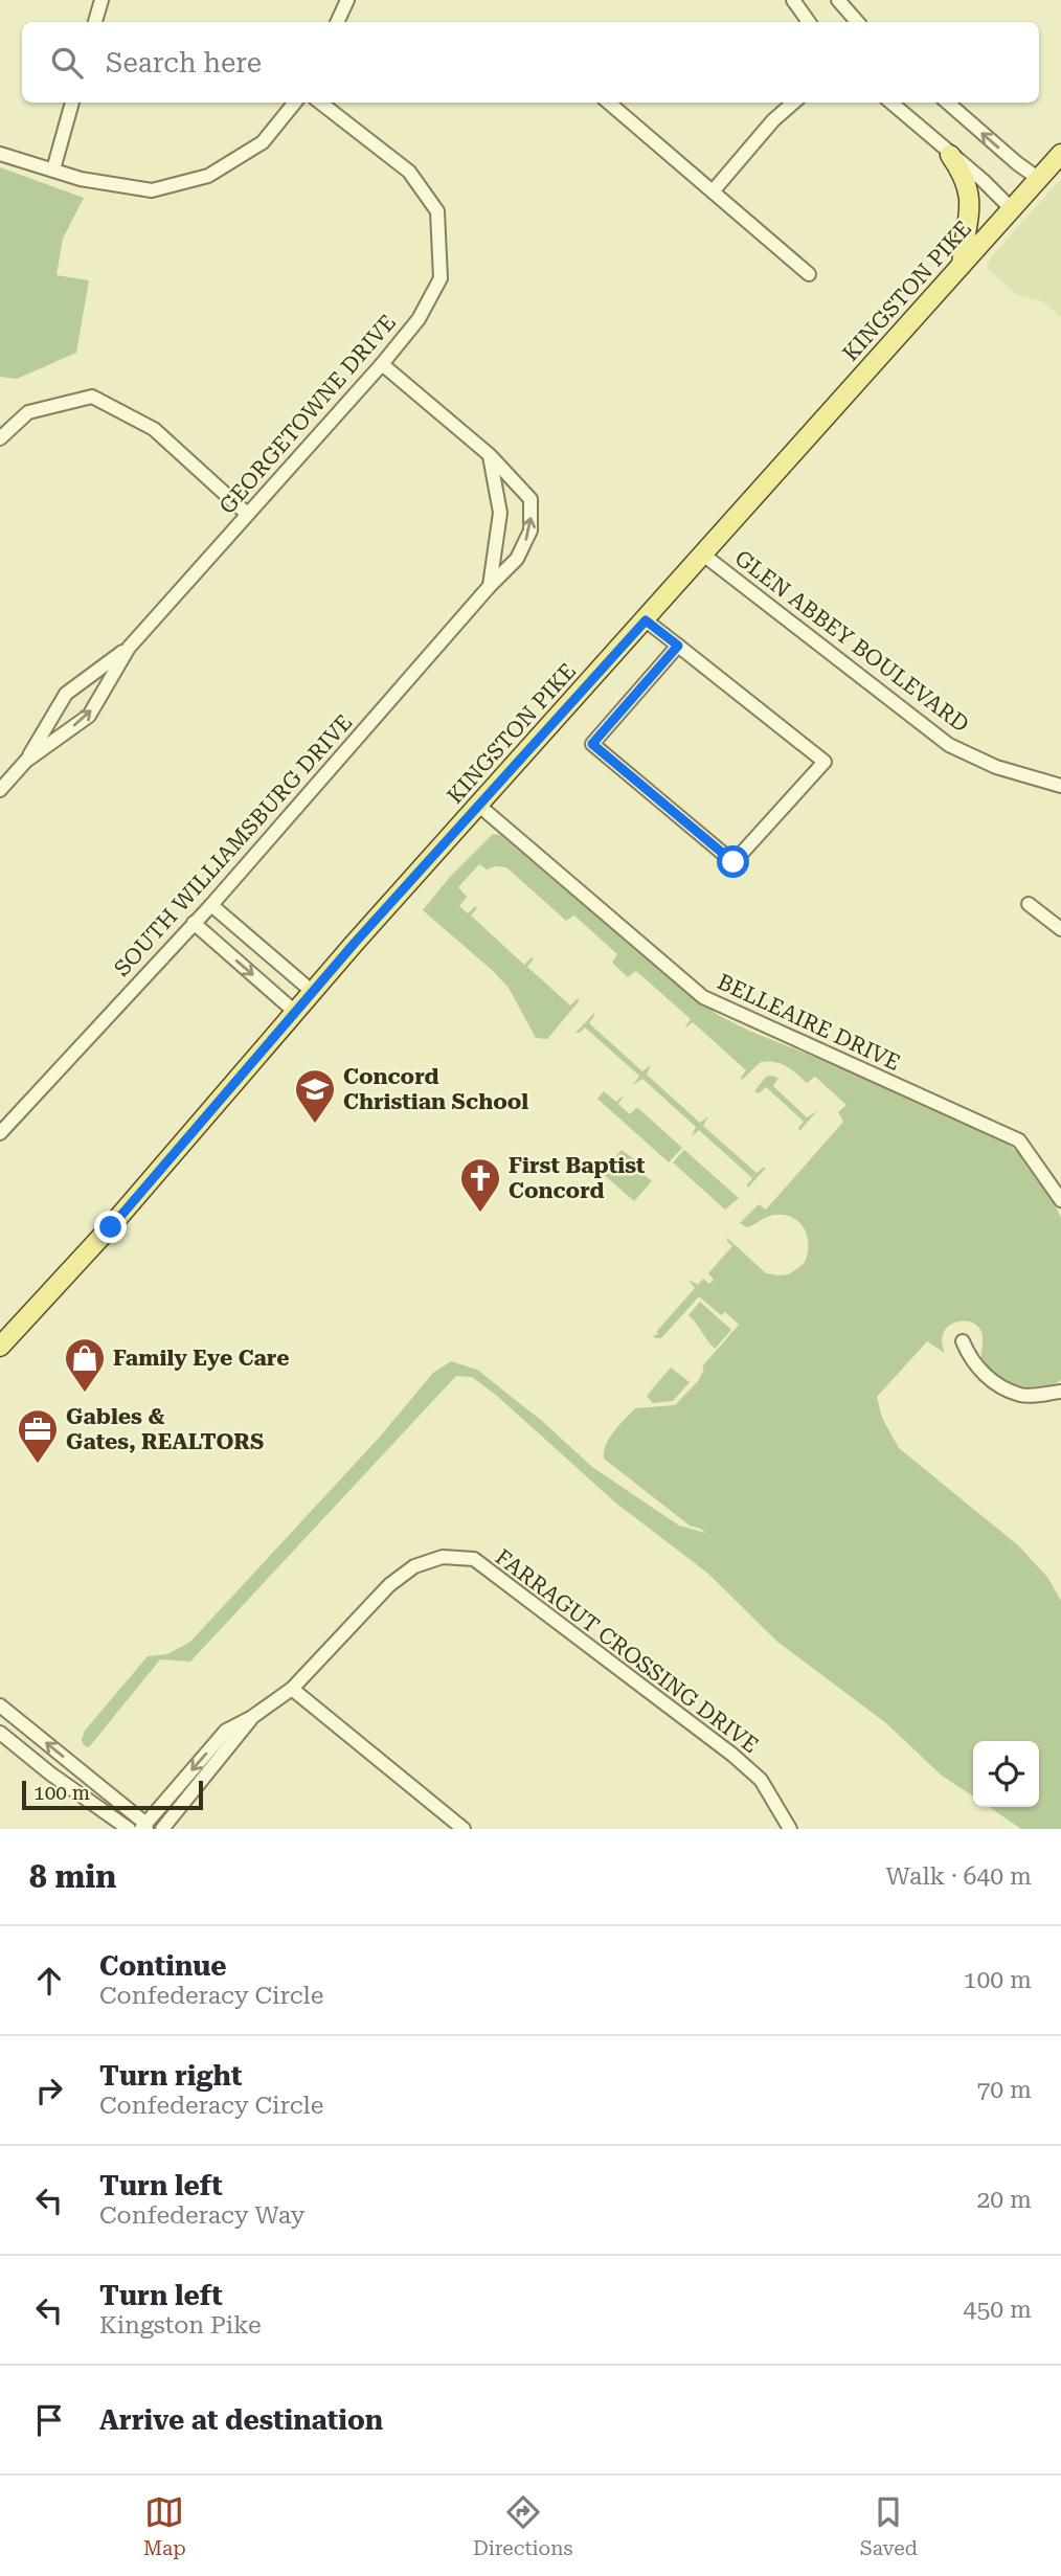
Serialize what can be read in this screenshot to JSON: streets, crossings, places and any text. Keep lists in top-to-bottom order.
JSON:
{
  "streets": {
    "main road": ["KINGSTON PIKE"],
    "street": [
      "GEORGETOWNE DRIVE",
      "GLEN ABBEY BOULEVARD",
      "SOUTH WILLIAMSBURG DRIVE",
      "BELLEAIRE DRIVE",
      "FARRAGUT CROSSING DRIVE"
    ]
  },
  "crossings": [
    ["KINGSTON PIKE", "GLEN ABBEY BOULEVARD"],
    ["KINGSTON PIKE", "BELLEAIRE DRIVE"],
    ["GEORGETOWNE DRIVE", "SOUTH WILLIAMSBURG DRIVE"]
  ],
  "places": {
    "school or university": ["Concord Christian School"],
    "church": ["First Baptist Concord"],
    "shop": ["Family Eye Care"],
    "office": ["Gables & Gates, REALTORS"]
  },
  "scale_bar": "100 m",
  "page": {
    "search": "Search here",
    "scale": "100 m",
    "heading": ["8 min", "Walk · 640 m"],
    "list": [
      ["Continue", "Confederacy Circle", "100 m"],
      ["Turn right", "Confederacy Circle", "70 m"],
      ["Turn left", "Confederacy Way", "20 m"],
      ["Turn left", "Kingston Pike", "450 m"],
      "Arrive at destination"
    ],
    "nav": ["Map", "Directions", "Saved"]
  }
}
